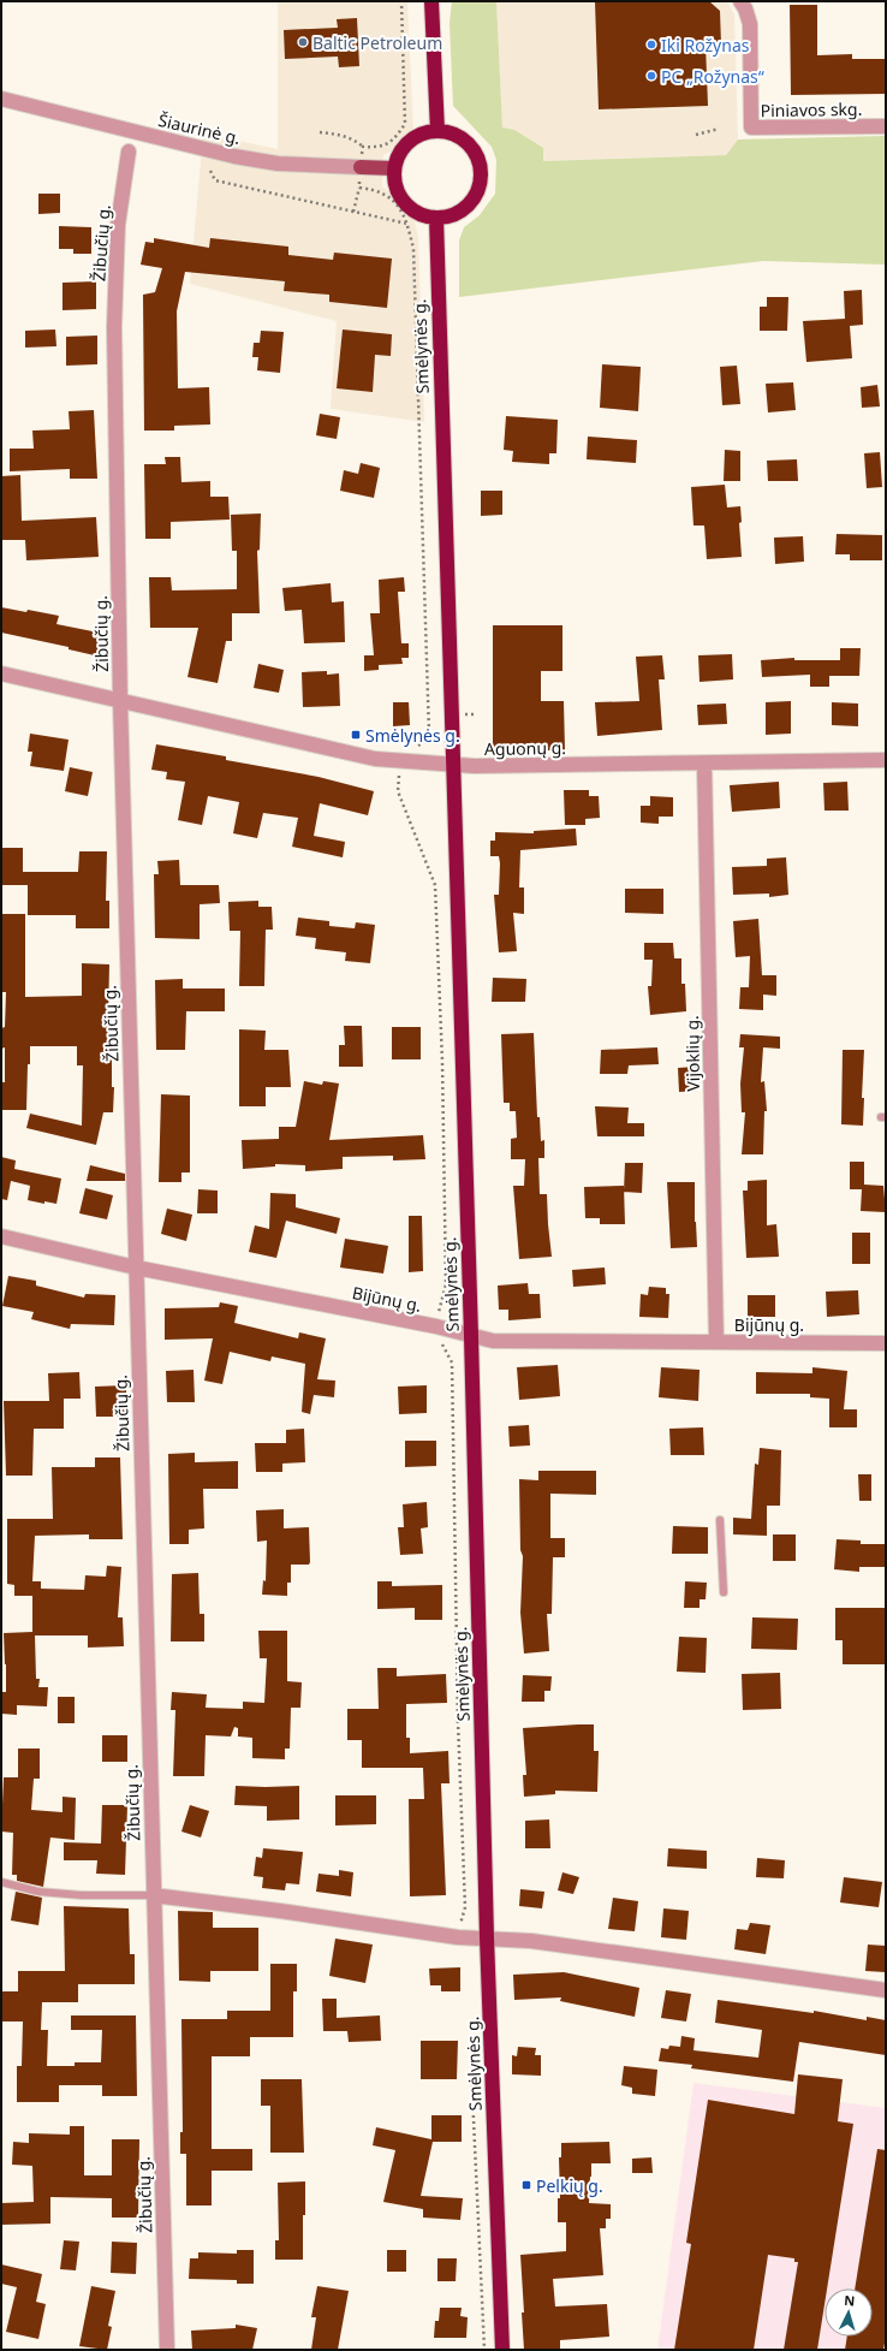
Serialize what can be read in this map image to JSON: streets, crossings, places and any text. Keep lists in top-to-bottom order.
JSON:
{
  "streets": {
    "highway": ["Smėlynės g."],
    "main road": ["Šiaurinė g."],
    "street": [
      "Piniavos skg.",
      "Žibučių g.",
      "Aguonų g.",
      "Vijoklių g.",
      "Bijūnų g."
    ]
  },
  "crossings": [
    ["Šiaurinė g.", "Smėlynės g."],
    ["Žibučių g.", "Aguonų g."],
    ["Žibučių g.", "Bijūnų g."],
    ["Smėlynės g.", "Aguonų g."],
    ["Smėlynės g.", "Bijūnų g."],
    ["Aguonų g.", "Vijoklių g."],
    ["Vijoklių g.", "Bijūnų g."]
  ],
  "places": {
    "other": ["Baltic Petroleum", "Iki Rožynas", "PC „Rožynas“"],
    "transit": ["Smėlynės g.", "Pelkių g."]
  },
  "north": "top"
}
